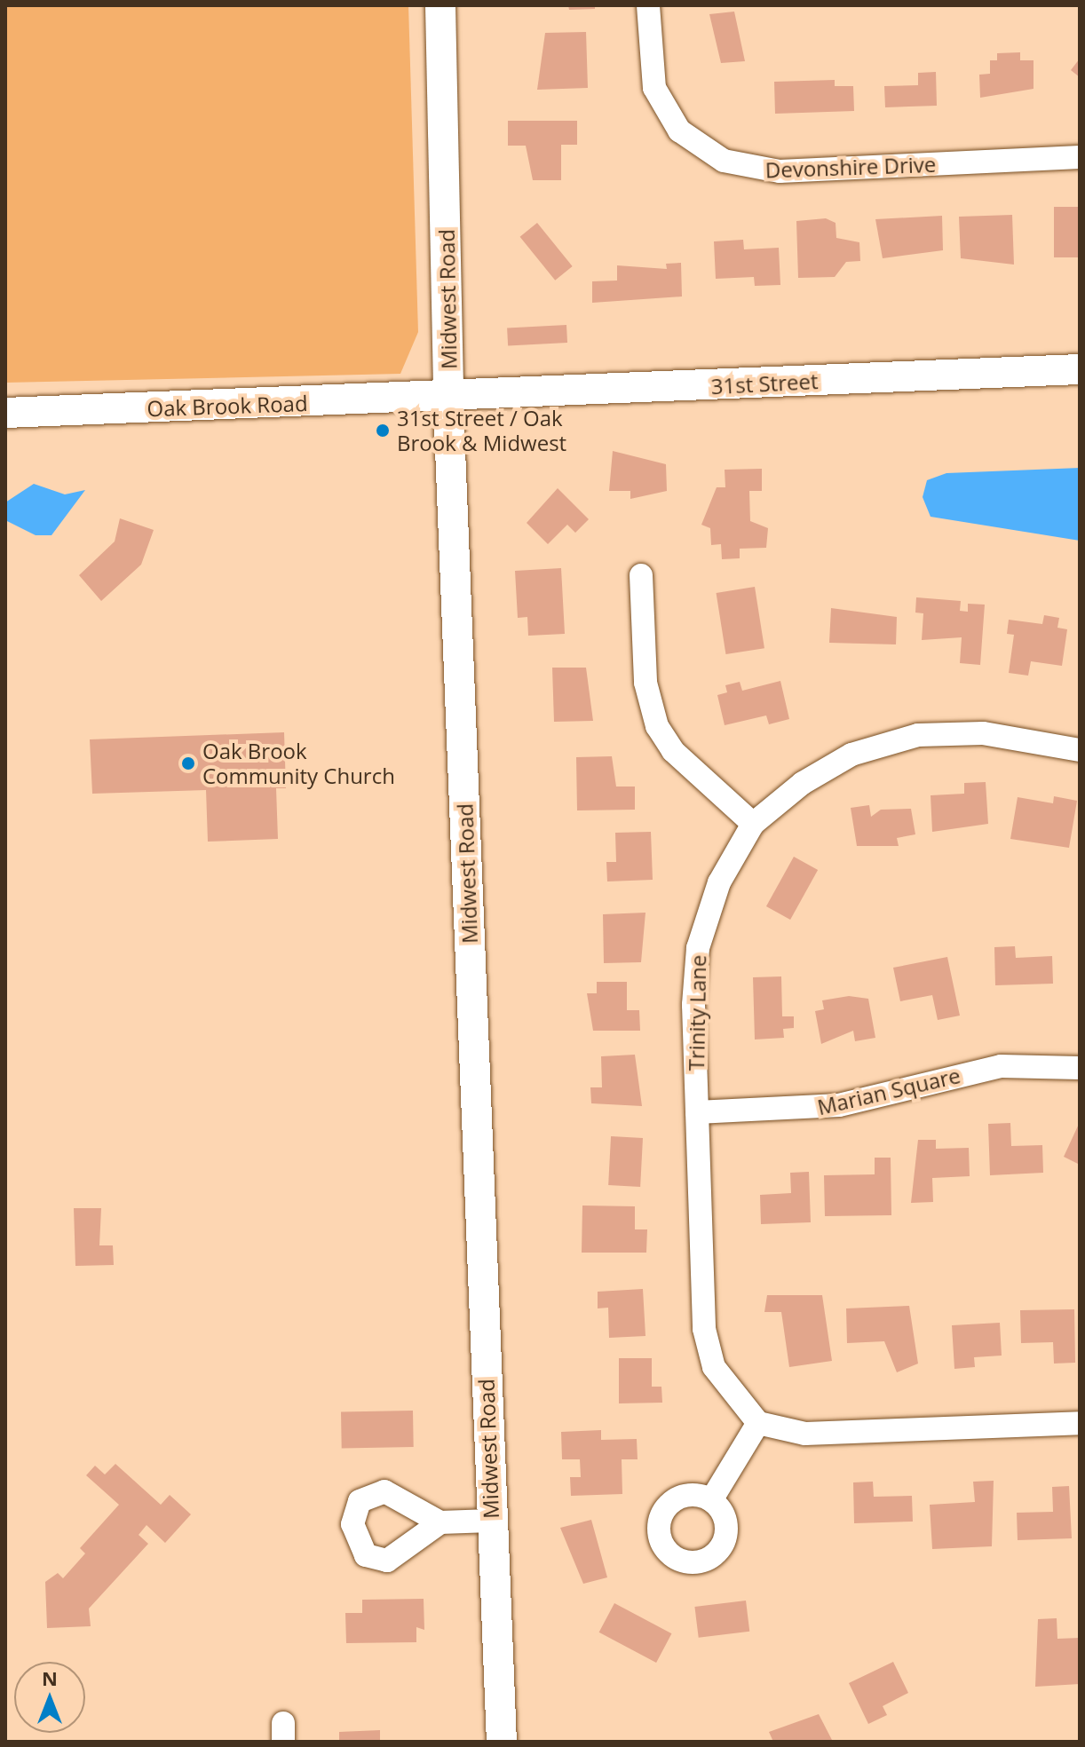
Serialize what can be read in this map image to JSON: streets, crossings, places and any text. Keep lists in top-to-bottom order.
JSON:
{
  "streets": {
    "main road": ["Midwest Road", "31st Street", "Oak Brook Road"],
    "street": ["Devonshire Drive", "Trinity Lane", "Marian Square"]
  },
  "crossings": [
    ["Midwest Road", "31st Street"],
    ["Midwest Road", "Oak Brook Road"],
    ["31st Street", "Oak Brook Road"],
    ["Trinity Lane", "Marian Square"]
  ],
  "places": ["31st Street / Oak Brook & Midwest", "Oak Brook Community Church"],
  "north": "top"
}
